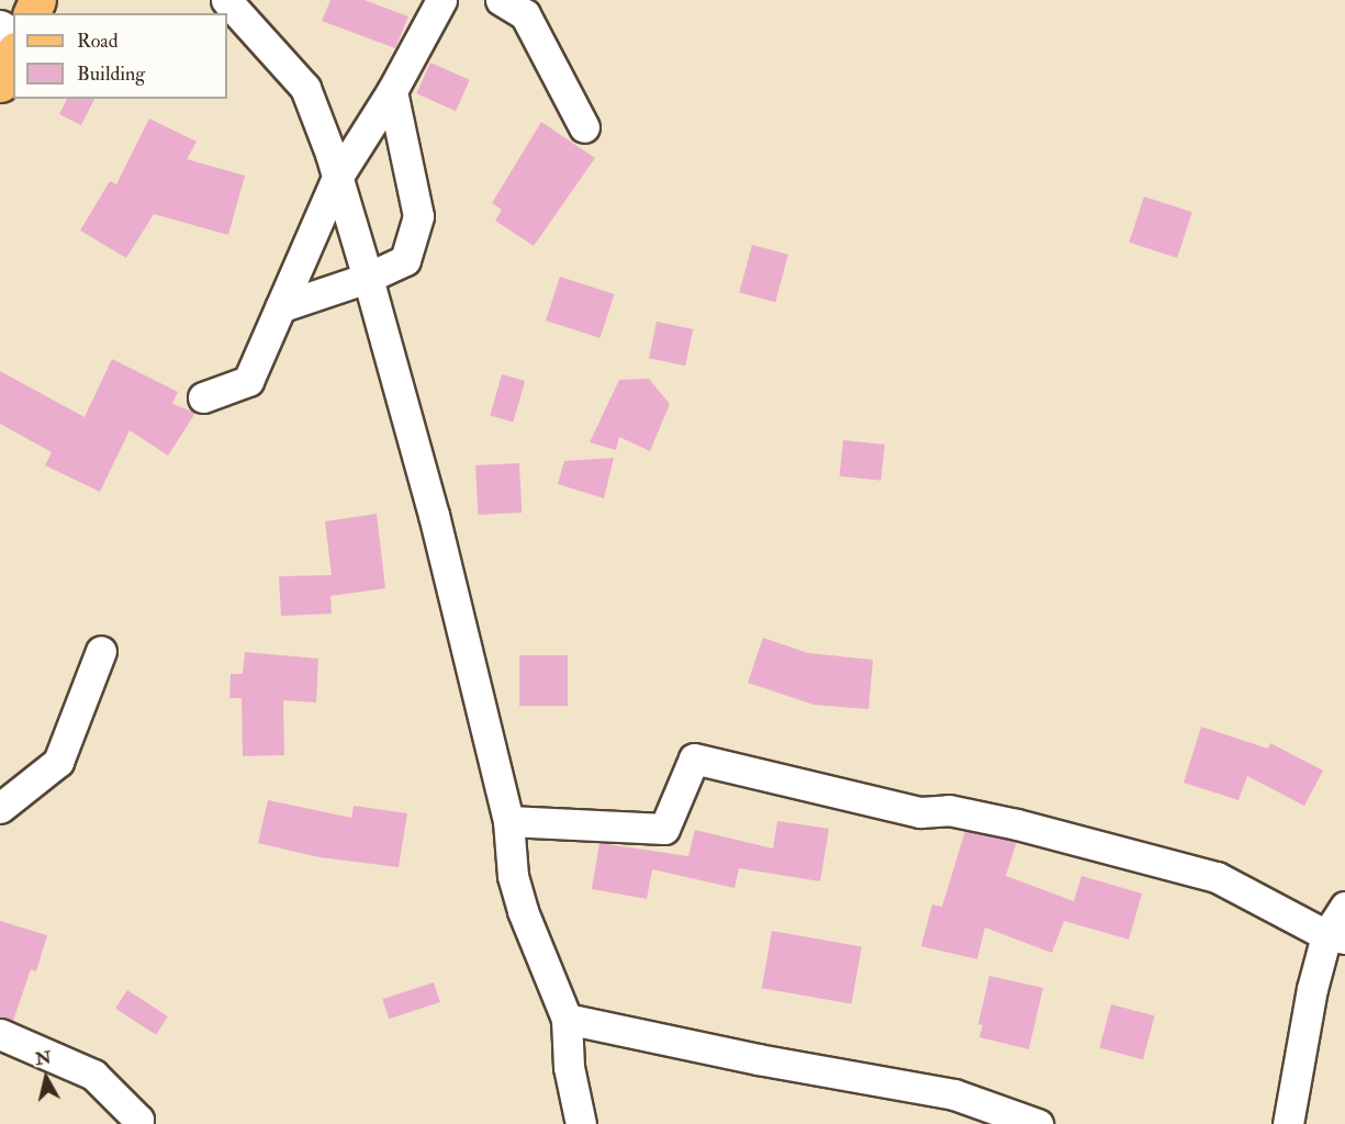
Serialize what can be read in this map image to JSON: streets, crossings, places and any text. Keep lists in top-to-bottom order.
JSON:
{
  "legend": ["Road", "Building"],
  "north": "top"
}
